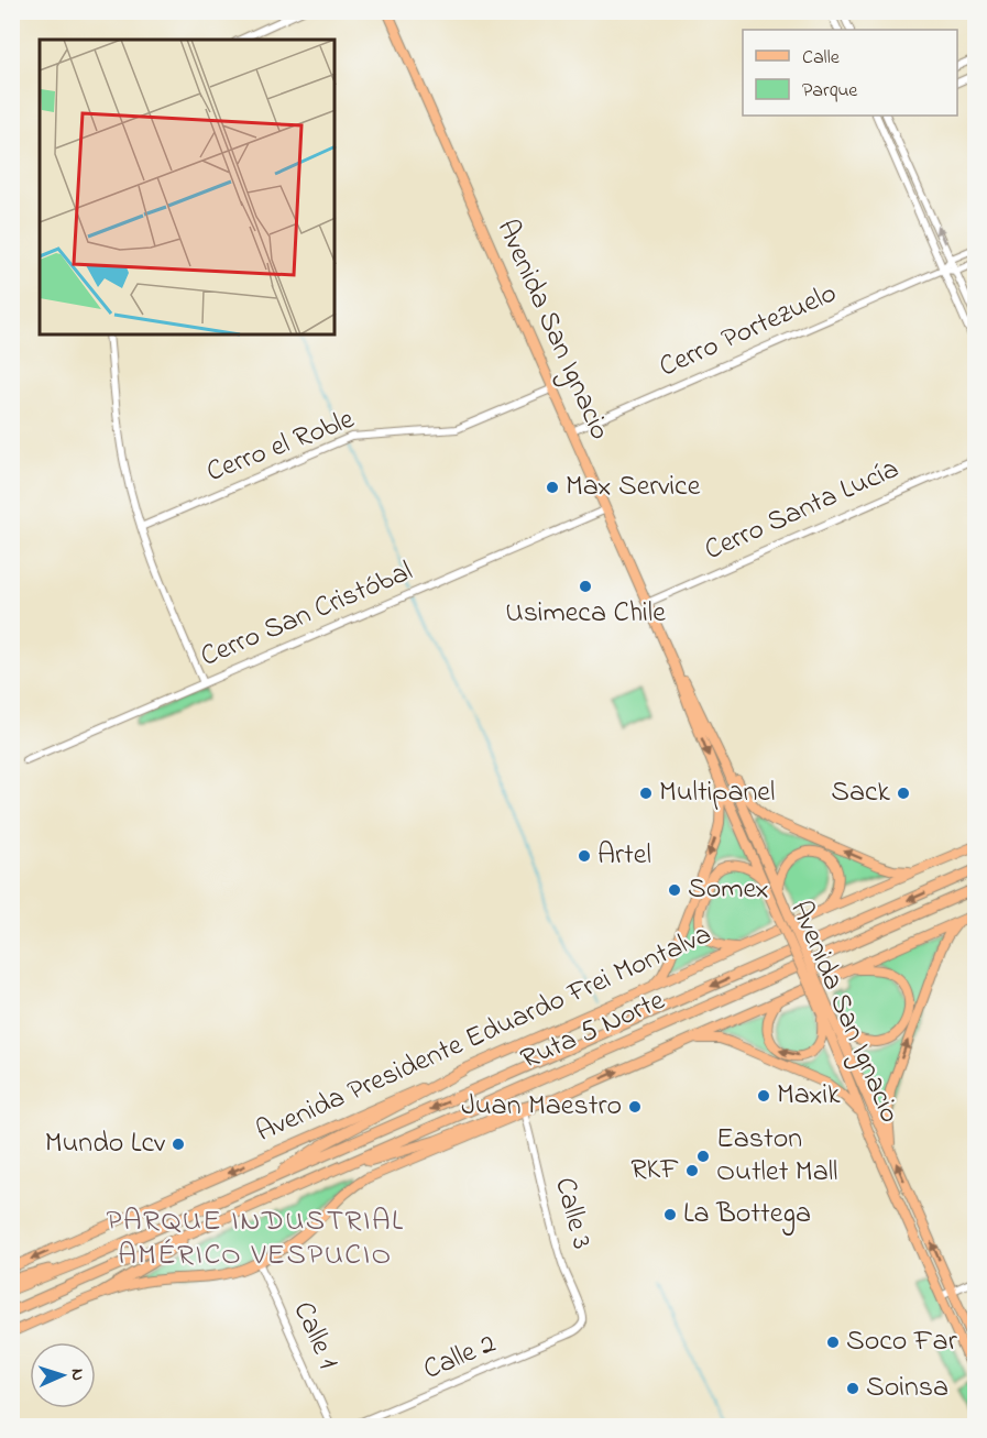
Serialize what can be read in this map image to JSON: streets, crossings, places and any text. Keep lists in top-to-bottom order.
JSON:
{
  "streets": {
    "highway": ["Ruta 5 Norte"],
    "main road": ["Avenida San Ignacio", "Avenida Presidente Eduardo Frei Montalva"],
    "street": [
      "Cerro Portezuelo",
      "Cerro el Roble",
      "Cerro Santa Lucía",
      "Cerro San Cristóbal",
      "Calle 3",
      "Calle 1",
      "Calle 2"
    ]
  },
  "crossings": [
    ["Avenida San Ignacio", "Cerro Portezuelo"],
    ["Avenida San Ignacio", "Cerro el Roble"],
    ["Avenida San Ignacio", "Cerro Santa Lucía"],
    ["Avenida San Ignacio", "Cerro San Cristóbal"],
    ["Avenida San Ignacio", "Avenida Presidente Eduardo Frei Montalva"],
    ["Calle 3", "Calle 2"]
  ],
  "districts": ["PARQUE INDUSTRIAL AMÉRICO VESPUCIO"],
  "places": [
    "Max Service",
    "Usimeca Chile",
    "Multipanel",
    "Sack",
    "Artel",
    "Somex",
    "Maxik",
    "Juan Maestro",
    "Mundo Lcv",
    "Easton Outlet Mall",
    "RKF",
    "La Bottega",
    "Soco Far",
    "Soinsa"
  ],
  "legend": ["Calle", "Parque"],
  "north": "right"
}
